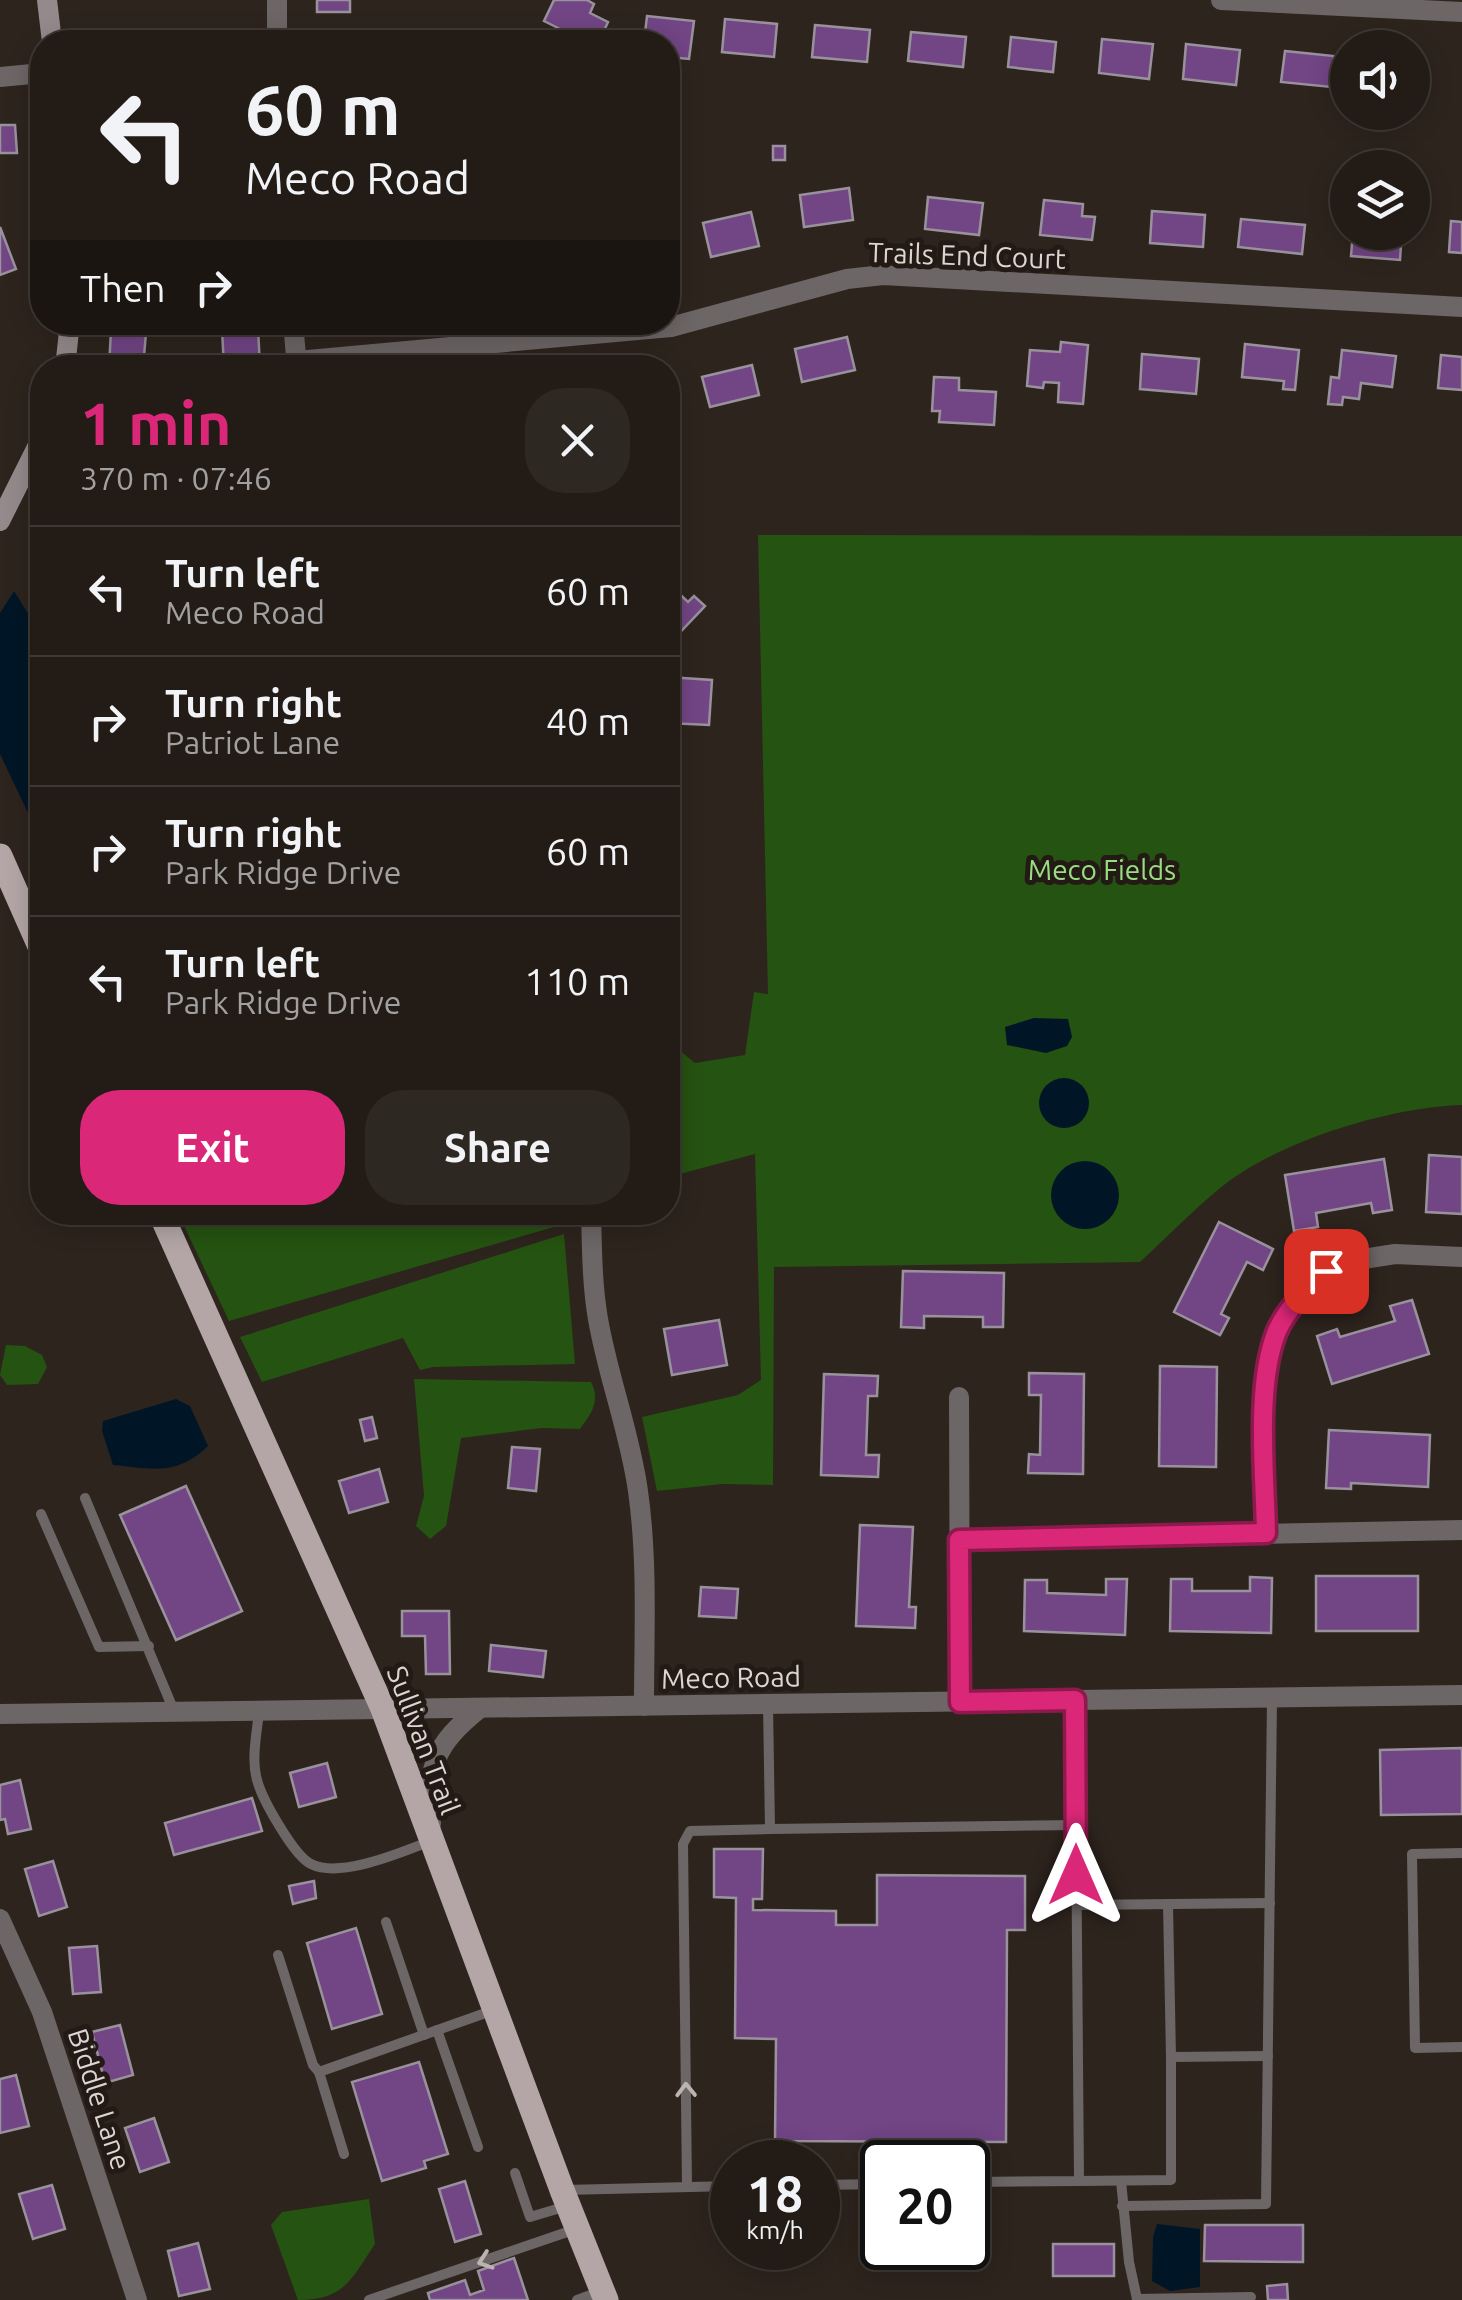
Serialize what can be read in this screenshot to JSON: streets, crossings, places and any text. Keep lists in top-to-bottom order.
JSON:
{
  "streets": {
    "main road": ["Sullivan Trail"],
    "street": ["Trails End Court", "Meco Road", "Biddle Lane"]
  },
  "crossings": [
    ["Meco Road", "Sullivan Trail"]
  ],
  "parks": ["Meco Fields"],
  "page": {
    "turn": ["60 m", "Meco Road"],
    "then": "Then",
    "heading": ["1 min", "370 m · 07:46"],
    "list": [
      {
        "name": "Turn left",
        "note": "Meco Road",
        "value": "60 m"
      },
      {
        "name": "Turn right",
        "note": "Patriot Lane",
        "value": "40 m"
      },
      {
        "name": "Turn right",
        "note": "Park Ridge Drive",
        "value": "60 m"
      },
      {
        "name": "Turn left",
        "note": "Park Ridge Drive",
        "value": "110 m"
      }
    ],
    "buttons": ["Exit", "Share"],
    "speed": "18 km/h",
    "limit": "20"
  }
}
